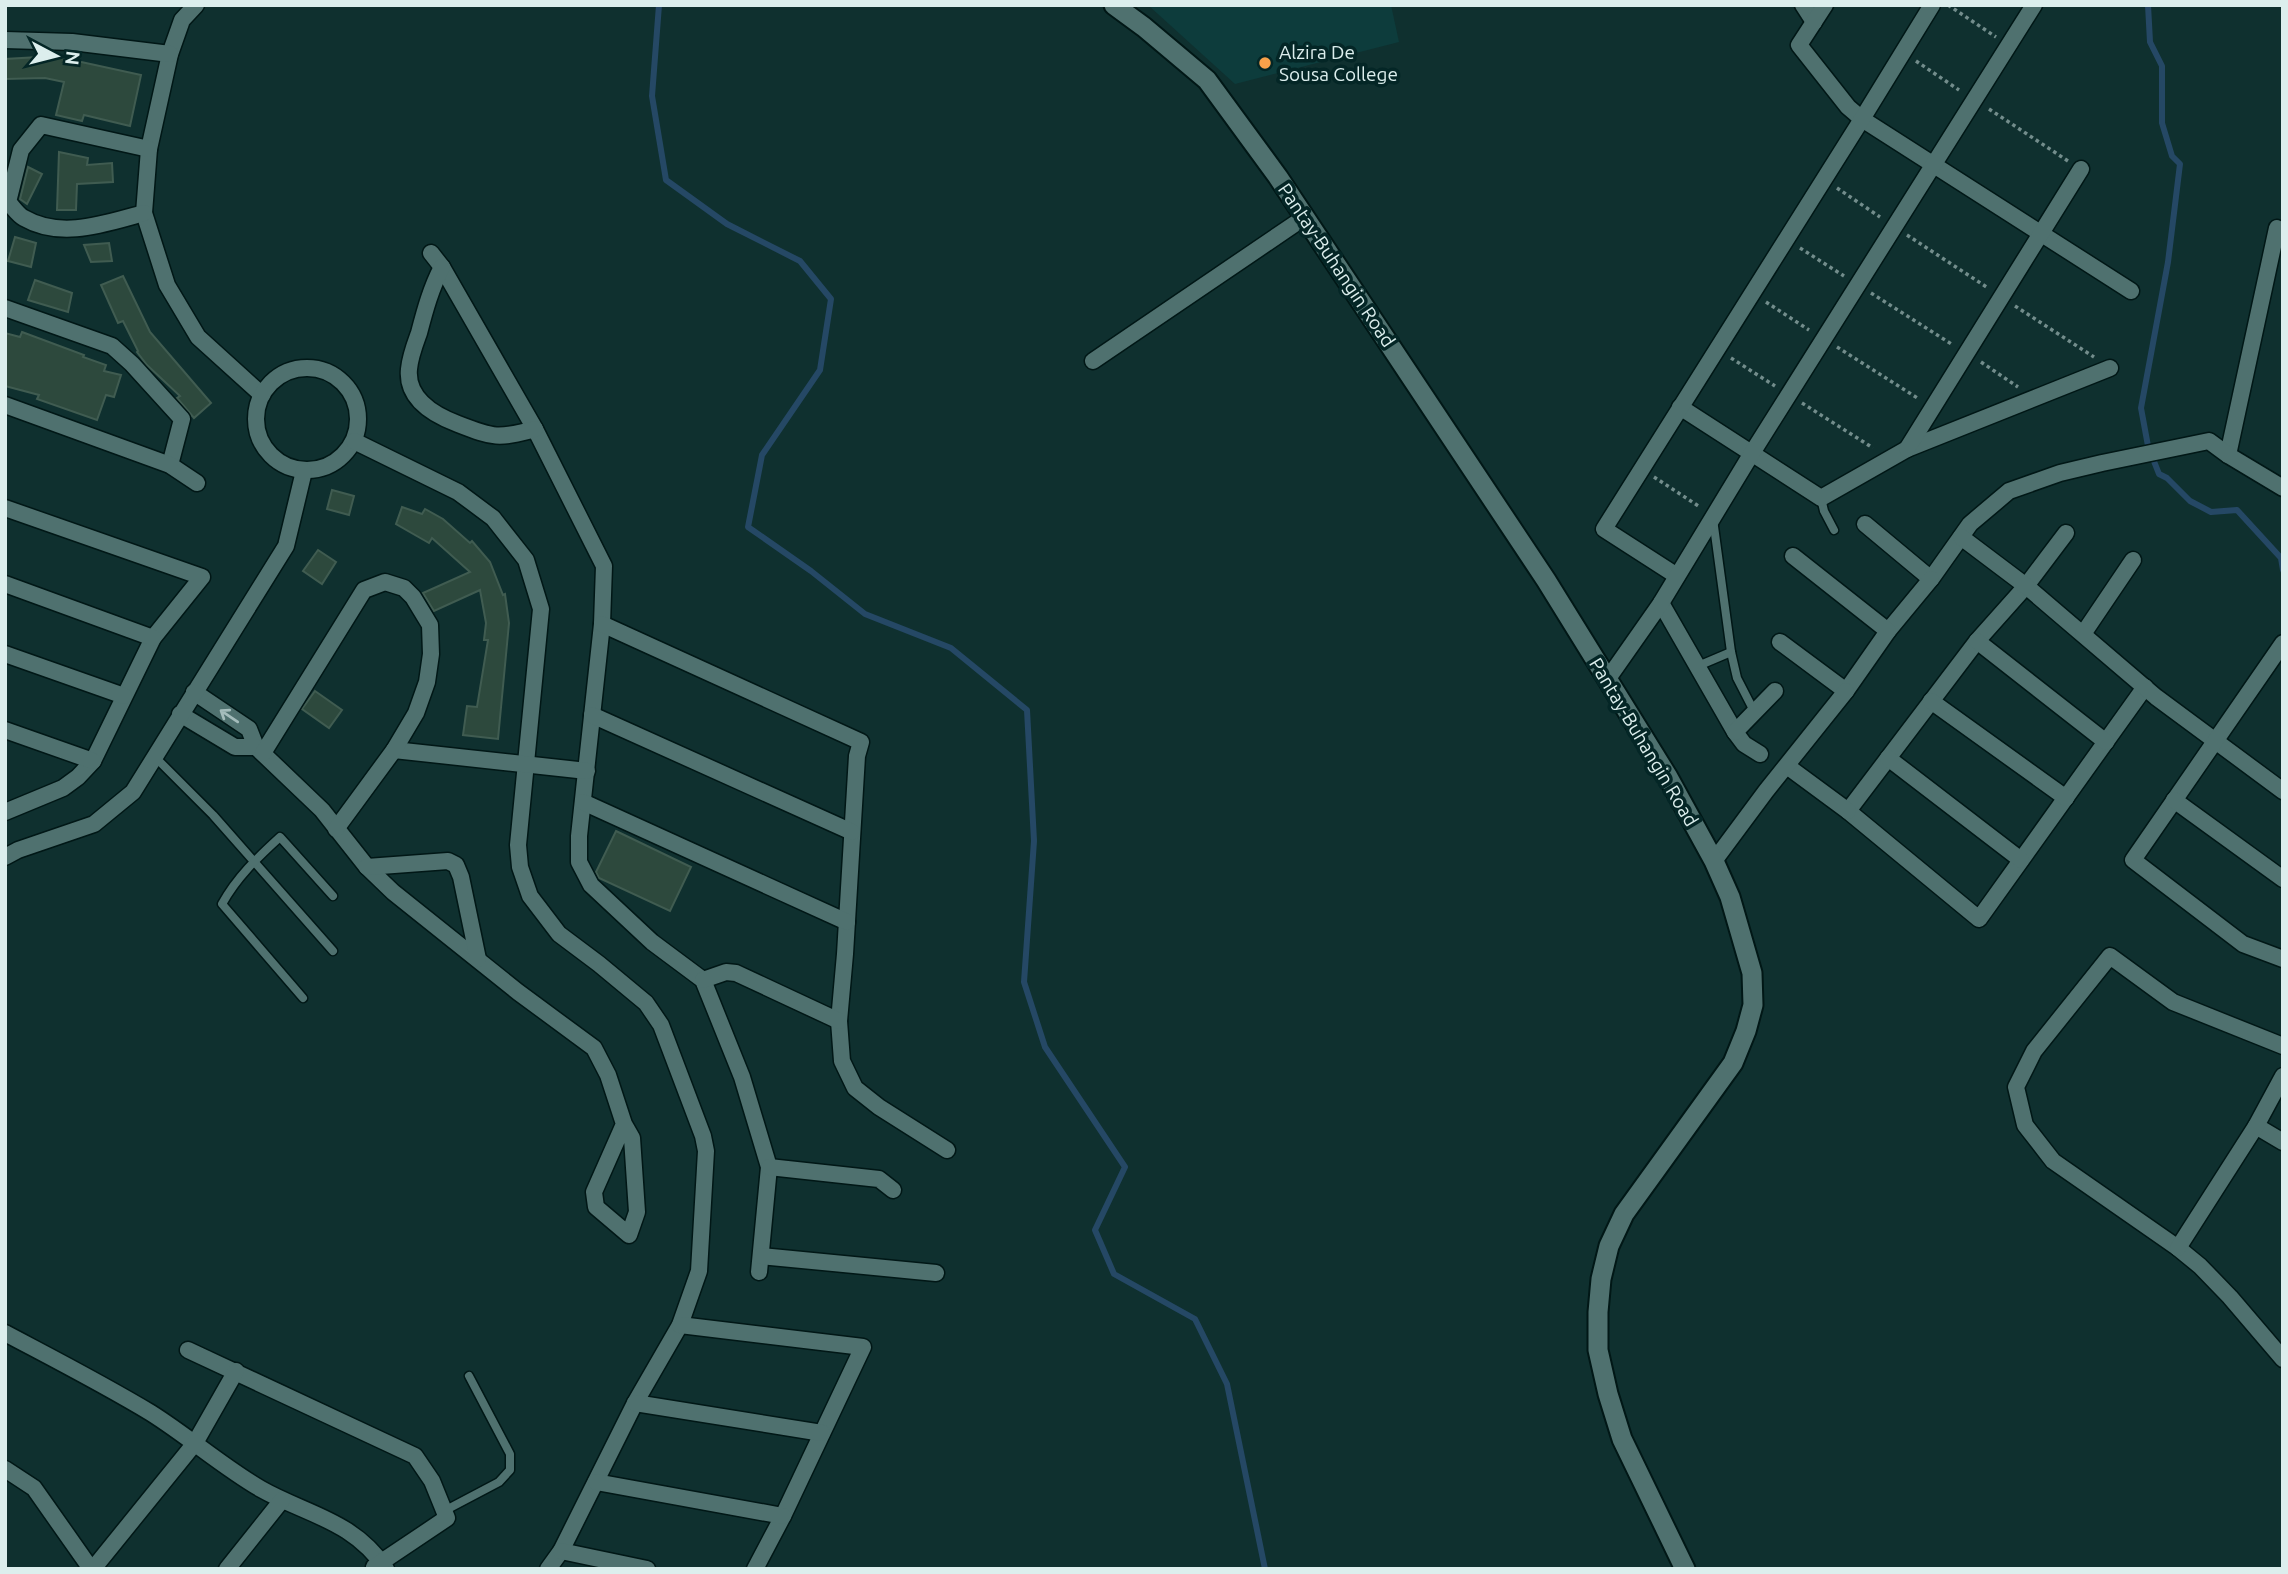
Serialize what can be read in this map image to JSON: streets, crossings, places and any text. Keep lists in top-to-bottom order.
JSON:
{
  "streets": {
    "street": ["Pantay-Buhangin Road"]
  },
  "places": ["Alzira De Sousa College"],
  "north": "right"
}
